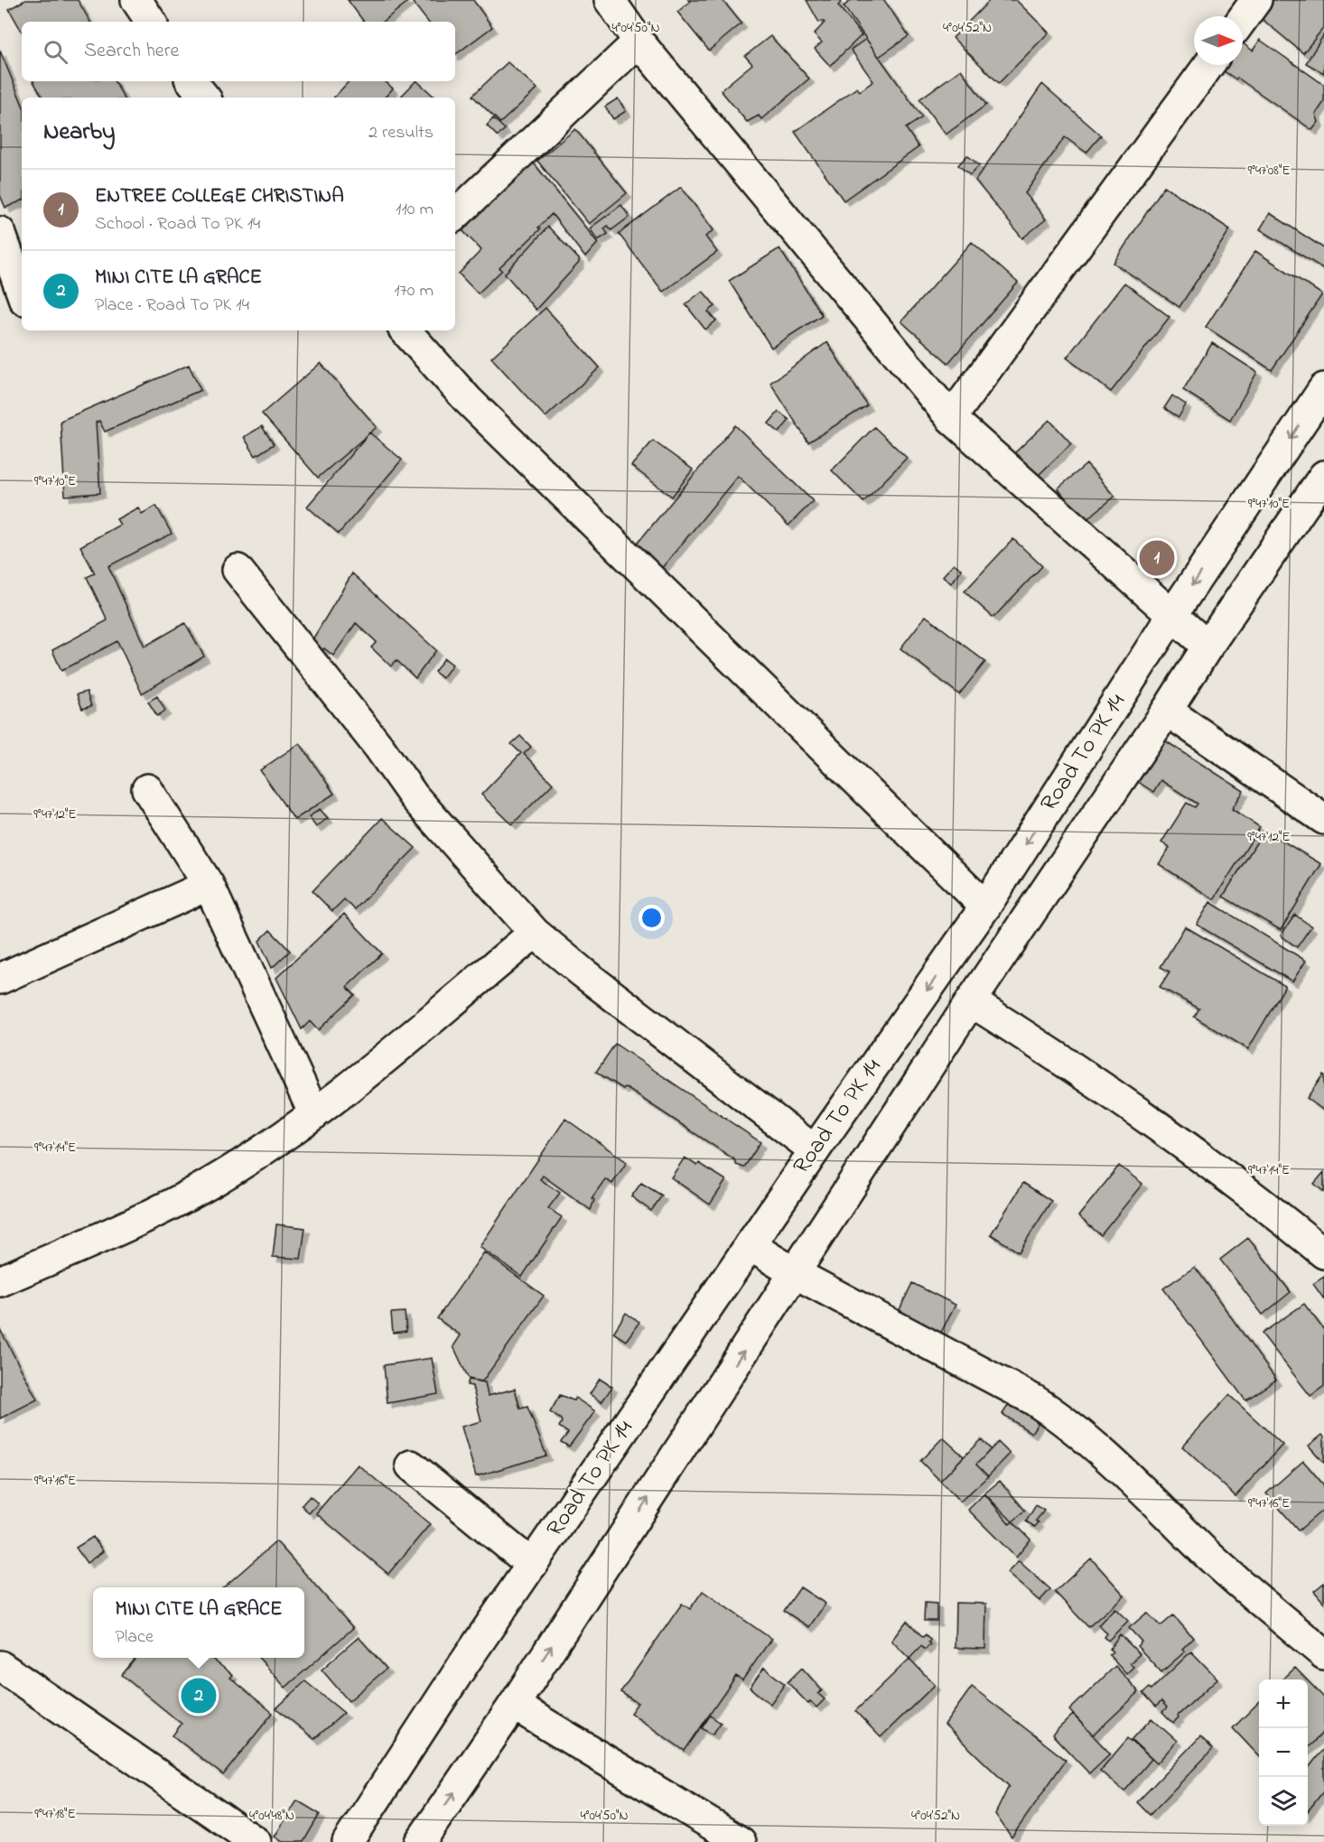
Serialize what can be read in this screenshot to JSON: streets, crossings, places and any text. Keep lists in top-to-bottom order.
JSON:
{
  "streets": {
    "street": ["Road To PK 14"]
  },
  "north": "right",
  "page": {
    "search": "Search here",
    "heading": ["Nearby", "2 results"],
    "list": [
      {
        "mark": "1",
        "name": "ENTREE COLLEGE CHRISTINA",
        "note": "School · Road To PK 14",
        "value": "110 m"
      },
      {
        "mark": "2",
        "name": "MINI CITE LA GRACE",
        "note": "Place · Road To PK 14",
        "value": "170 m"
      }
    ],
    "pins": ["1", "2"],
    "popup": ["MINI CITE LA GRACE", "Place"],
    "map_buttons": ["+", "−"]
  },
  "coordinates": [
    "4°04'50\"N",
    "4°04'52\"N",
    "9°47'08\"E",
    "9°47'10\"E",
    "9°47'12\"E",
    "9°47'14\"E",
    "9°47'16\"E",
    "9°47'18\"E",
    "4°04'48\"N"
  ]
}
